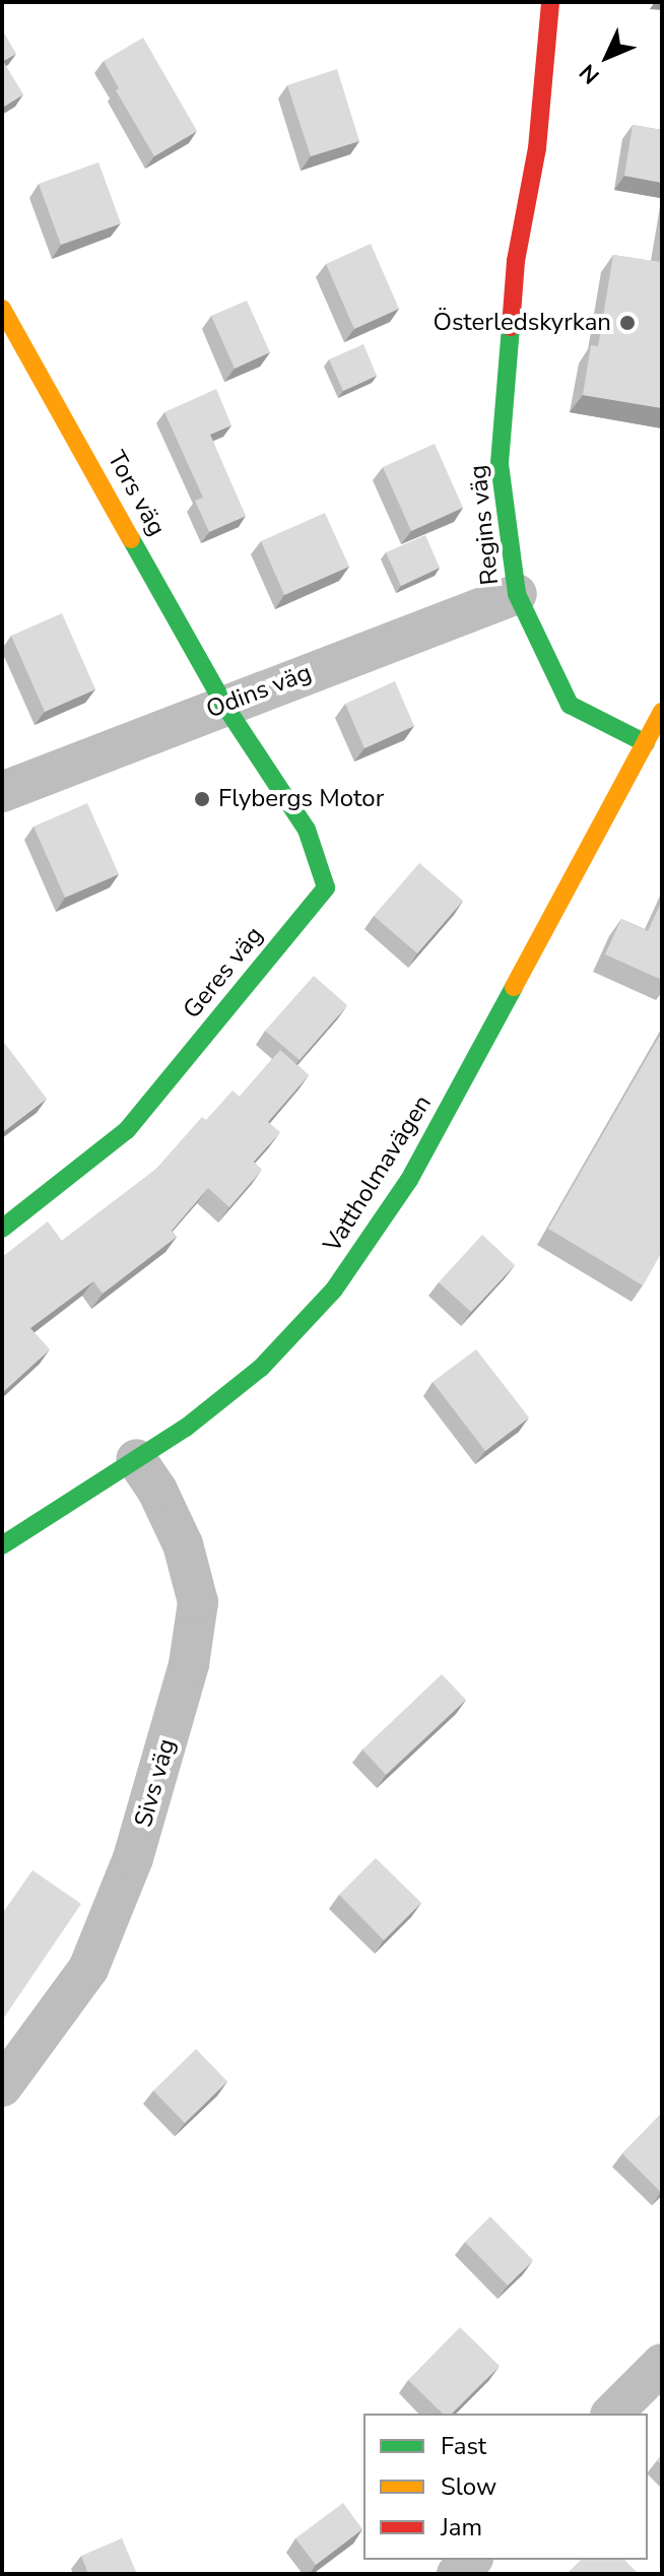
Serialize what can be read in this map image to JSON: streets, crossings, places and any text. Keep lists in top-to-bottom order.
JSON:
{
  "streets": {
    "street": [
      "Tors väg",
      "Regins väg",
      "Odins väg",
      "Geres väg",
      "Vattholmavägen",
      "Sivs väg"
    ]
  },
  "crossings": [
    ["Tors väg", "Odins väg"],
    ["Tors väg", "Geres väg"],
    ["Regins väg", "Odins väg"],
    ["Regins väg", "Vattholmavägen"],
    ["Odins väg", "Geres väg"],
    ["Vattholmavägen", "Sivs väg"]
  ],
  "places": ["Österledskyrkan", "Flybergs Motor"],
  "legend": ["Fast", "Slow", "Jam"],
  "north": "bottom left"
}
